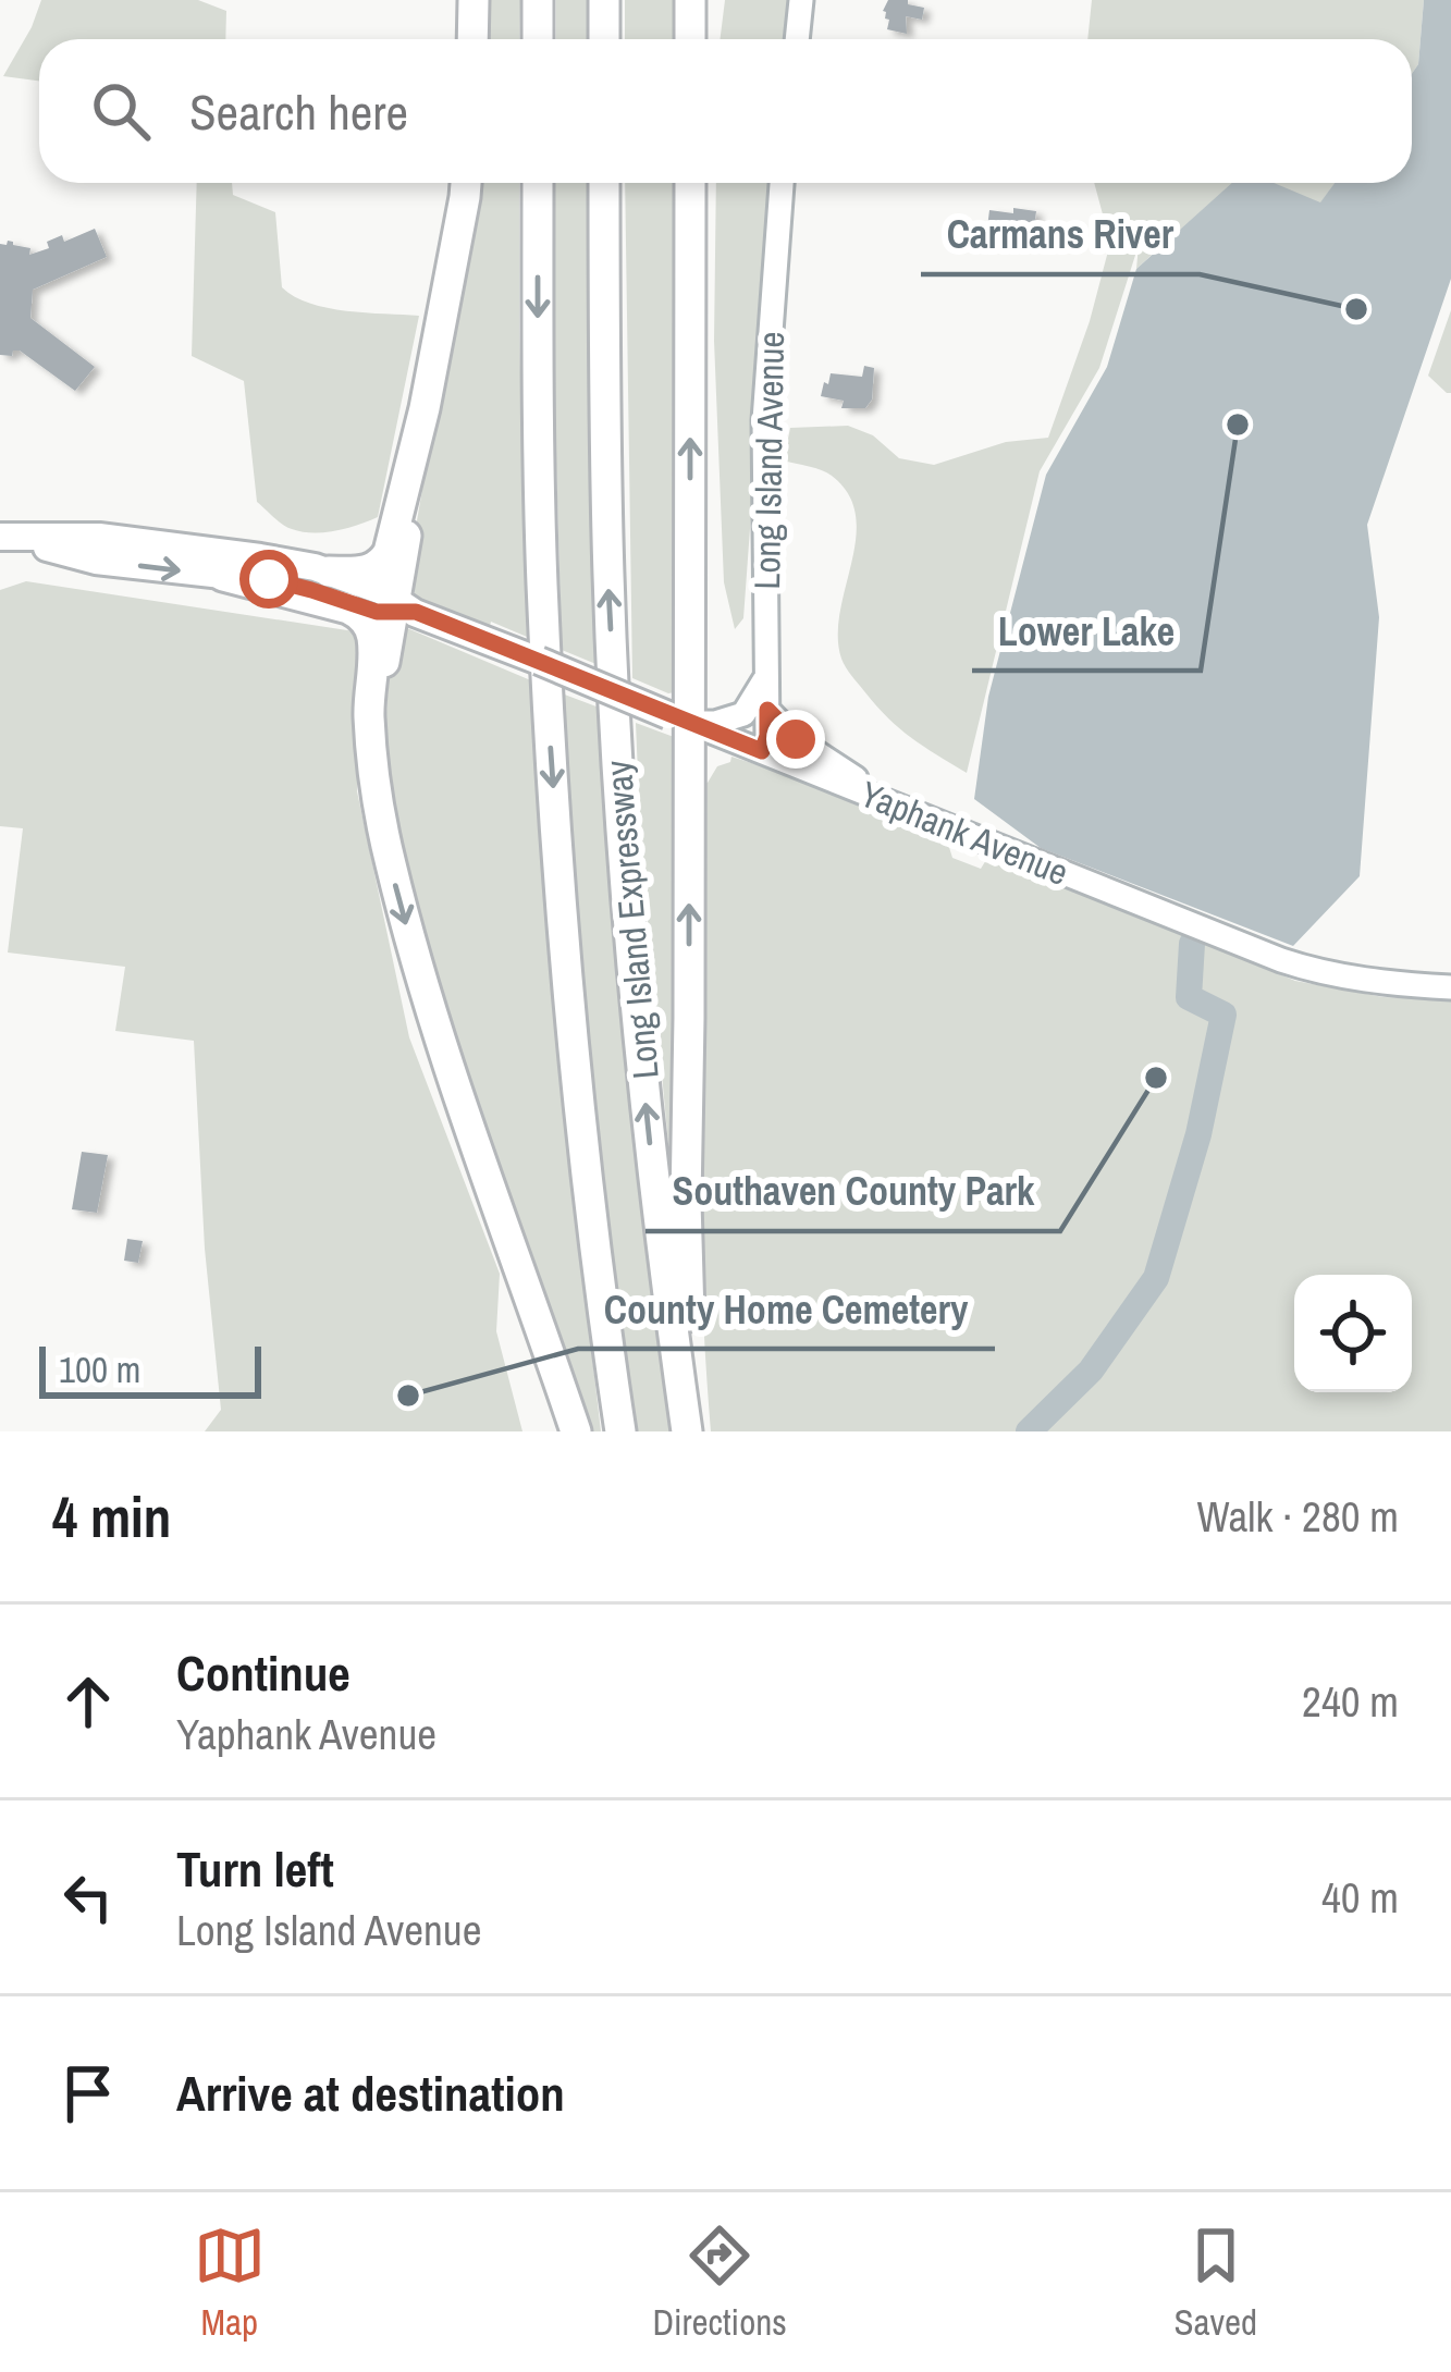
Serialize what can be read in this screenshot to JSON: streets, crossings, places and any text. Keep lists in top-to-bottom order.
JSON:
{
  "streets": {
    "highway": ["Long Island Expressway"],
    "main road": ["Long Island Avenue", "Yaphank Avenue"]
  },
  "crossings": [
    ["Long Island Avenue", "Yaphank Avenue"]
  ],
  "places": [
    "Carmans River",
    "Lower Lake",
    "Southaven County Park",
    "County Home Cemetery"
  ],
  "scale_bar": "100 m",
  "page": {
    "search": "Search here",
    "scale": "100 m",
    "heading": ["4 min", "Walk · 280 m"],
    "list": [
      ["Continue", "Yaphank Avenue", "240 m"],
      ["Turn left", "Long Island Avenue", "40 m"],
      "Arrive at destination"
    ],
    "nav": ["Map", "Directions", "Saved"]
  }
}
